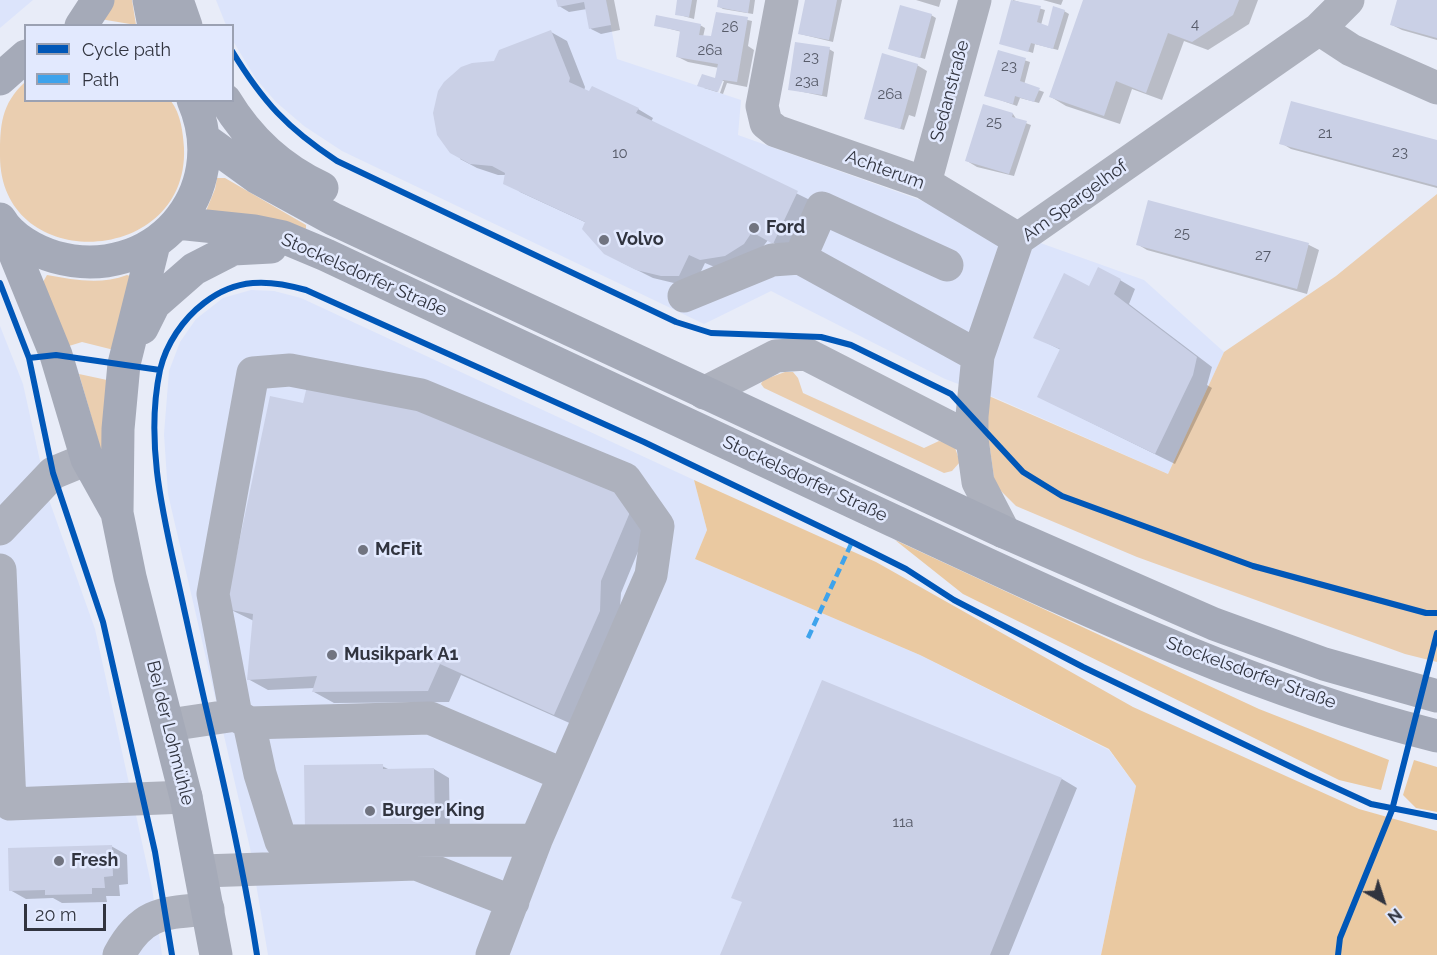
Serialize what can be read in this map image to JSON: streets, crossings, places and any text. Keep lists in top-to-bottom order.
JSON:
{
  "streets": {
    "main road": ["Stockelsdorfer Straße", "Bei der Lohmühle"],
    "street": ["Sedanstraße", "Achterum", "Am Spargelhof"]
  },
  "crossings": [
    ["Sedanstraße", "Achterum"],
    ["Achterum", "Am Spargelhof"],
    ["Am Spargelhof", "Stockelsdorfer Straße"],
    ["Stockelsdorfer Straße", "Bei der Lohmühle"]
  ],
  "places": [
    "Ford",
    "Volvo",
    "McFit",
    "Musikpark A1",
    "Burger King",
    "Fresh"
  ],
  "house_numbers": [
    "4",
    "26",
    "26a",
    "23",
    "23",
    "23a",
    "26a",
    "25",
    "21",
    "23",
    "10",
    "25",
    "27",
    "11a"
  ],
  "legend": ["Cycle path", "Path"],
  "scale_bar": "20 m",
  "north": "bottom right"
}
